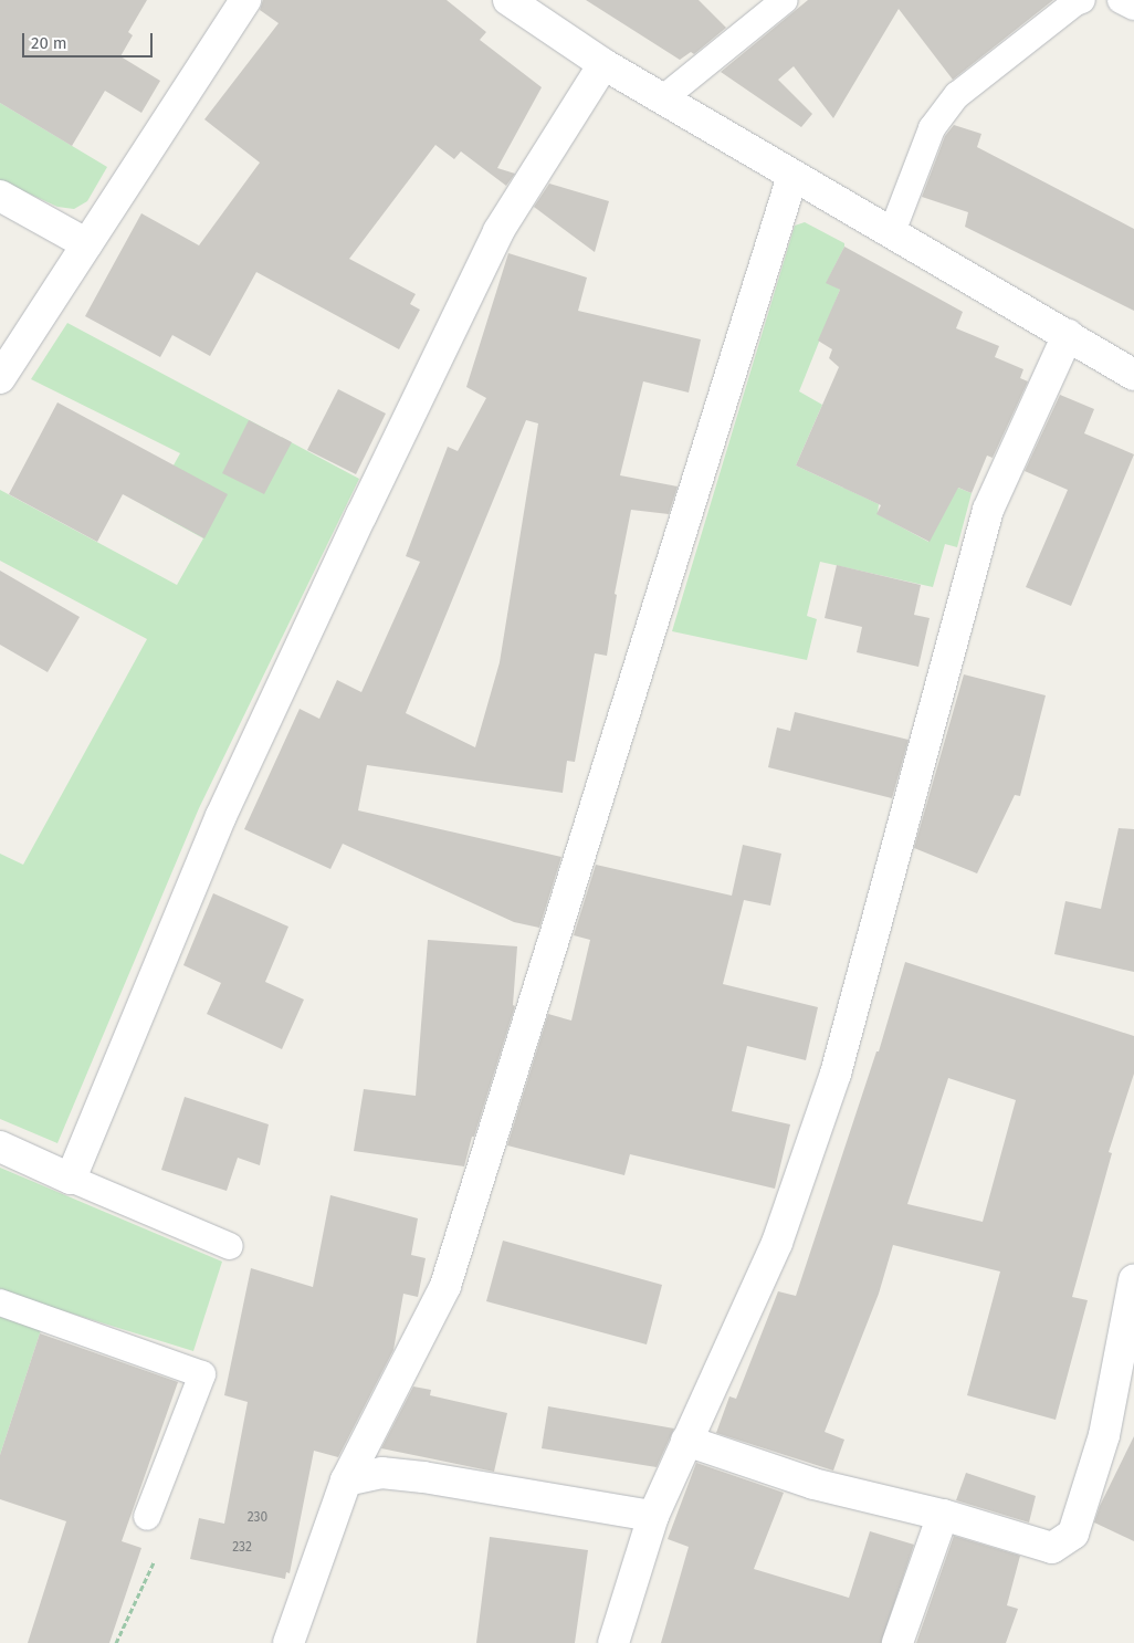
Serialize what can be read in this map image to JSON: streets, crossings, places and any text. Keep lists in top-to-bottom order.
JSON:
{
  "house_numbers": ["230", "232"],
  "scale_bar": "20 m"
}
